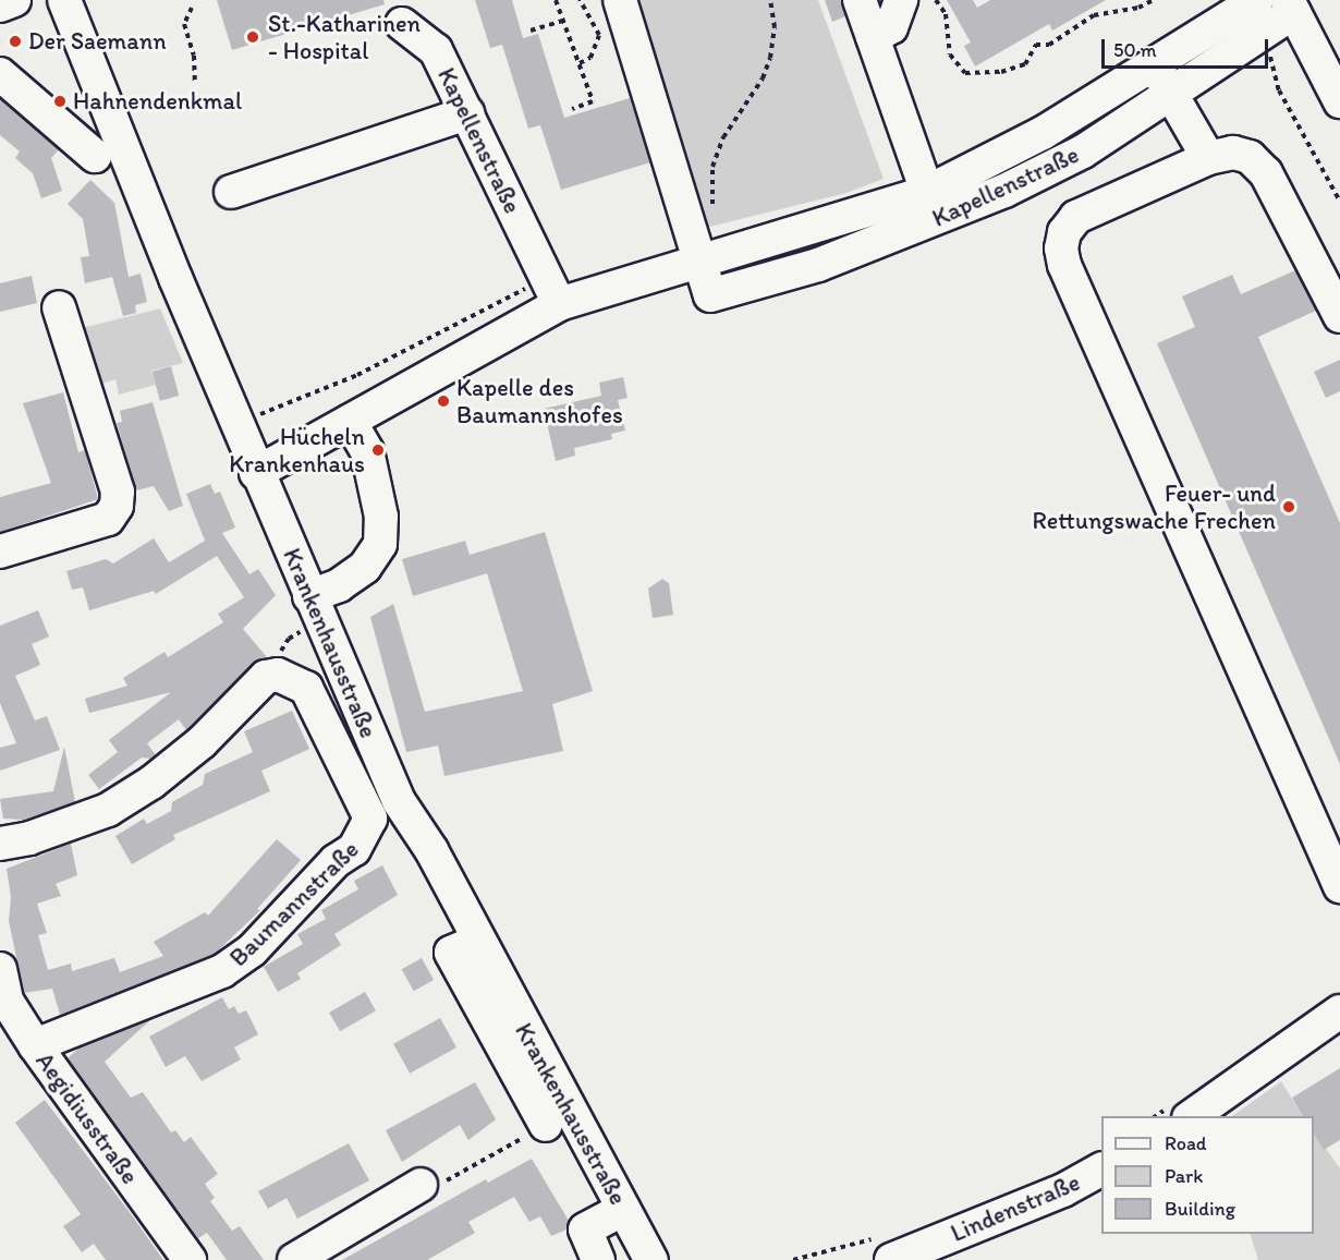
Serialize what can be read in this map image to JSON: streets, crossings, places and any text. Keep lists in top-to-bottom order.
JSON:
{
  "streets": {
    "street": [
      "Kapellenstraße",
      "Krankenhausstraße",
      "Baumannstraße",
      "Aegidiusstraße",
      "Lindenstraße"
    ]
  },
  "crossings": [
    ["Kapellenstraße", "Krankenhausstraße"],
    ["Baumannstraße", "Aegidiusstraße"]
  ],
  "places": [
    "St.-Katharinen - Hospital",
    "Der Saemann",
    "Hahnendenkmal",
    "Kapelle des Baumannshofes",
    "Hücheln Krankenhaus",
    "Feuer- und Rettungswache Frechen"
  ],
  "legend": ["Road", "Park", "Building"],
  "scale_bar": "50 m"
}
